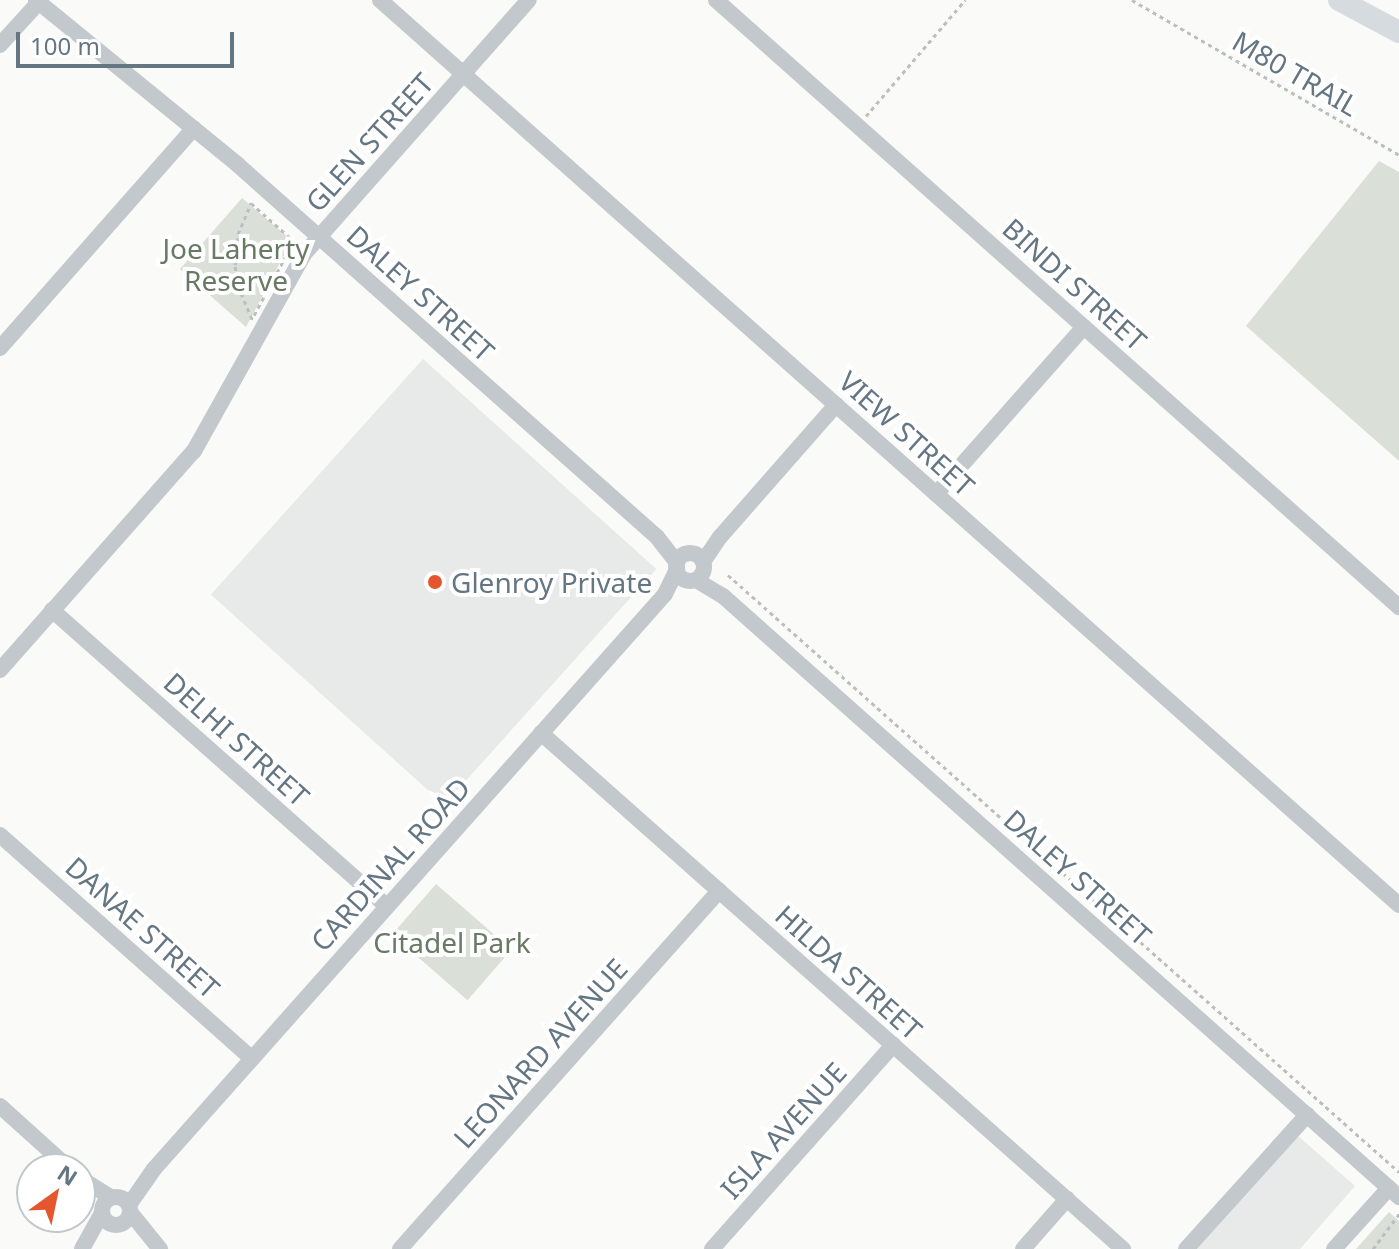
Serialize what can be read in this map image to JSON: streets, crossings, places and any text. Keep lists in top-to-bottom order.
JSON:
{
  "streets": {
    "street": [
      "GLEN STREET",
      "BINDI STREET",
      "DALEY STREET",
      "VIEW STREET",
      "DELHI STREET",
      "CARDINAL ROAD",
      "DANAE STREET",
      "HILDA STREET",
      "LEONARD AVENUE",
      "ISLA AVENUE"
    ],
    "path": ["M80 TRAIL"]
  },
  "crossings": [
    ["GLEN STREET", "DALEY STREET"],
    ["GLEN STREET", "VIEW STREET"],
    ["GLEN STREET", "DELHI STREET"],
    ["DALEY STREET", "CARDINAL ROAD"],
    ["VIEW STREET", "CARDINAL ROAD"],
    ["DELHI STREET", "CARDINAL ROAD"],
    ["CARDINAL ROAD", "DANAE STREET"],
    ["CARDINAL ROAD", "HILDA STREET"],
    ["HILDA STREET", "LEONARD AVENUE"],
    ["HILDA STREET", "ISLA AVENUE"]
  ],
  "parks": ["Joe Laherty Reserve", "Citadel Park"],
  "places": ["Glenroy Private"],
  "scale_bar": "100 m",
  "north": "top right"
}
